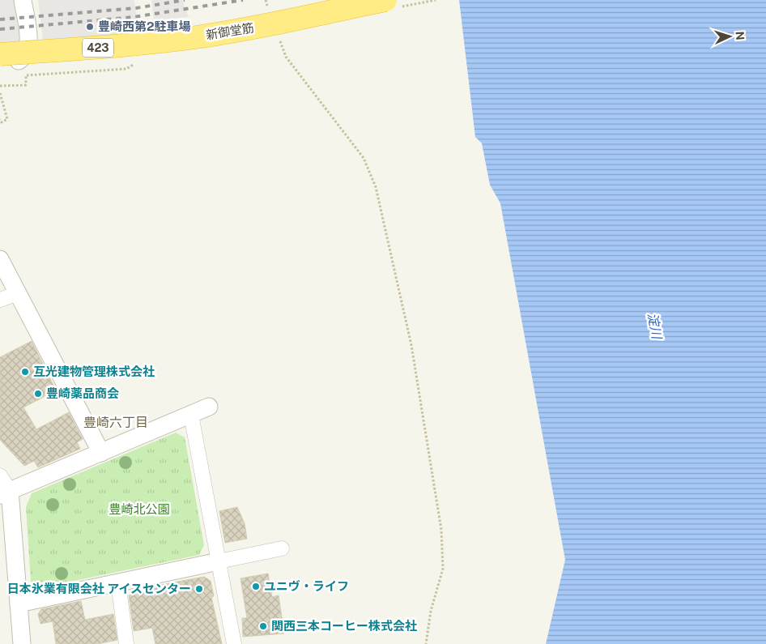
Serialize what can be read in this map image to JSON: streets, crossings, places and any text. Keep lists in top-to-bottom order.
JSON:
{
  "streets": {
    "highway": ["新御堂筋", "423"]
  },
  "districts": ["豊崎六丁目"],
  "water": ["淀川"],
  "parks": ["豊崎北公園"],
  "places": [
    "豊崎西第2駐車場",
    "互光建物管理株式会社",
    "豊崎薬品商会",
    "ユニヴ・ライフ",
    "日本氷業有限会社 アイスセンター",
    "関西三本コーヒー株式会社"
  ],
  "north": "right"
}
